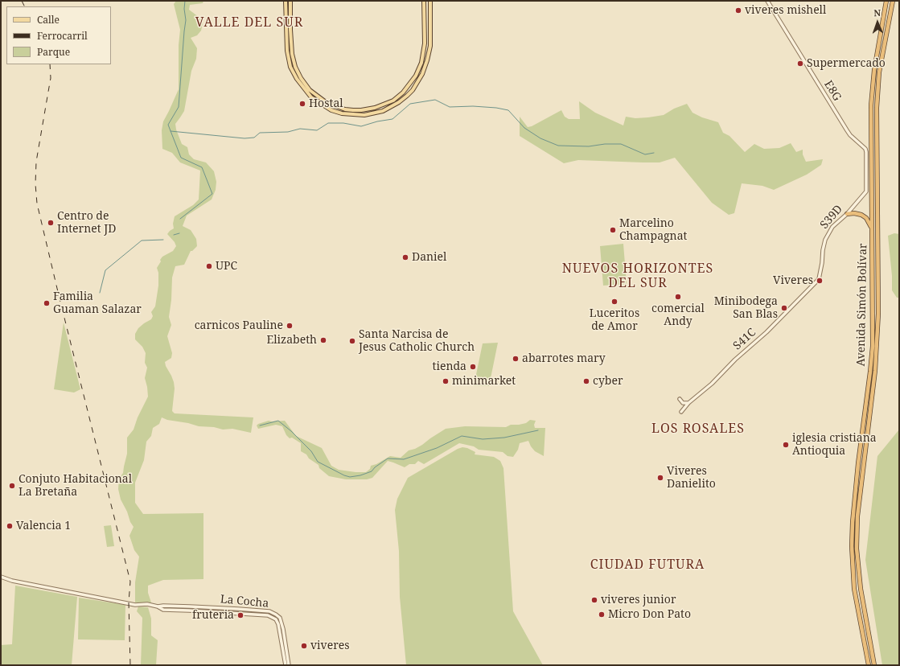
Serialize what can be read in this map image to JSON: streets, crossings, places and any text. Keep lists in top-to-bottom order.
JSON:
{
  "streets": {
    "highway": ["Avenida Simón Bolívar"],
    "street": [
      "E8G",
      "S39D",
      "S41C",
      "La Cocha"
    ]
  },
  "crossings": [
    ["E8G", "S39D"],
    ["S39D", "S41C"]
  ],
  "districts": [
    "VALLE DEL SUR",
    "NUEVOS HORIZONTES DEL SUR",
    "LOS ROSALES",
    "CIUDAD FUTURA"
  ],
  "places": [
    "viveres mishell",
    "Supermercado",
    "Hostal",
    "Centro de Internet JD",
    "Marcelino Champagnat",
    "Daniel",
    "UPC",
    "Viveres",
    "comercial Andy",
    "Luceritos de Amor",
    "Familia Guaman Salazar",
    "Minibodega San Blas",
    "carnicos Pauline",
    "Elizabeth",
    "Santa Narcisa de Jesus Catholic Church",
    "abarrotes mary",
    "tienda",
    "minimarket",
    "cyber",
    "iglesia cristiana Antioquia",
    "Viveres Danielito",
    "Conjuto Habitacional La Bretaña",
    "Valencia 1",
    "viveres junior",
    "Micro Don Pato",
    "fruteria",
    "viveres"
  ],
  "legend": ["Calle", "Ferrocarril", "Parque"],
  "north": "top"
}
